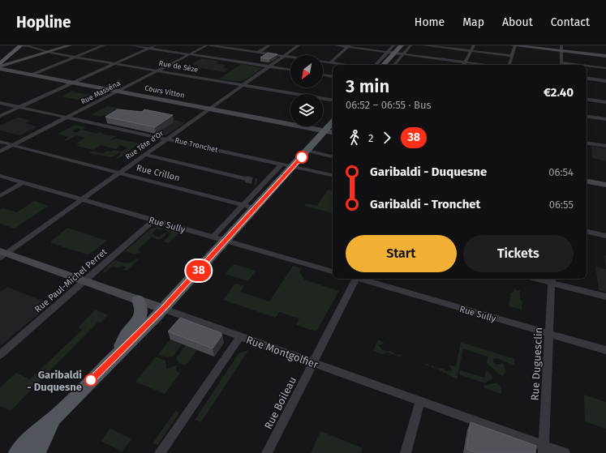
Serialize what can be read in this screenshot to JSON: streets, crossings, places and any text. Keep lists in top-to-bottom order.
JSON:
{
  "streets": {
    "main road": ["Cours Vitton", "Rue Montgolfier"],
    "street": [
      "Rue de Sèze",
      "Rue Masséna",
      "Rue Tête d'Or",
      "Rue Tronchet",
      "Rue Crillon",
      "Rue Sully",
      "Rue Paul-Michel Perret",
      "Rue Duguesclin",
      "Rue Boileau"
    ]
  },
  "crossings": [
    ["Rue de Sèze", "Rue Masséna"],
    ["Rue de Sèze", "Rue Tête d'Or"],
    ["Cours Vitton", "Rue Masséna"],
    ["Cours Vitton", "Rue Tête d'Or"],
    ["Rue Masséna", "Rue Tronchet"],
    ["Rue Masséna", "Rue Crillon"],
    ["Rue Tête d'Or", "Rue Tronchet"],
    ["Rue Tête d'Or", "Rue Crillon"],
    ["Rue Tête d'Or", "Rue Sully"],
    ["Rue Tête d'Or", "Rue Montgolfier"],
    ["Rue Sully", "Rue Paul-Michel Perret"],
    ["Rue Sully", "Rue Duguesclin"],
    ["Rue Paul-Michel Perret", "Rue Montgolfier"],
    ["Rue Montgolfier", "Rue Duguesclin"],
    ["Rue Montgolfier", "Rue Boileau"]
  ],
  "places": ["Garibaldi - Duquesne"],
  "lines": ["bus line 38"],
  "north": "bottom left",
  "page": {
    "header": "Hopline",
    "nav": [
      "Home",
      "Map",
      "About",
      "Contact"
    ],
    "on_map": "38",
    "heading": ["3 min", "06:52 – 06:55 · Bus", "€2.40"],
    "legs": ["2", "38"],
    "list": [
      {
        "name": "Garibaldi - Duquesne",
        "value": "06:54"
      },
      {
        "name": "Garibaldi - Tronchet",
        "value": "06:55"
      }
    ],
    "buttons": ["Start", "Tickets"]
  }
}
